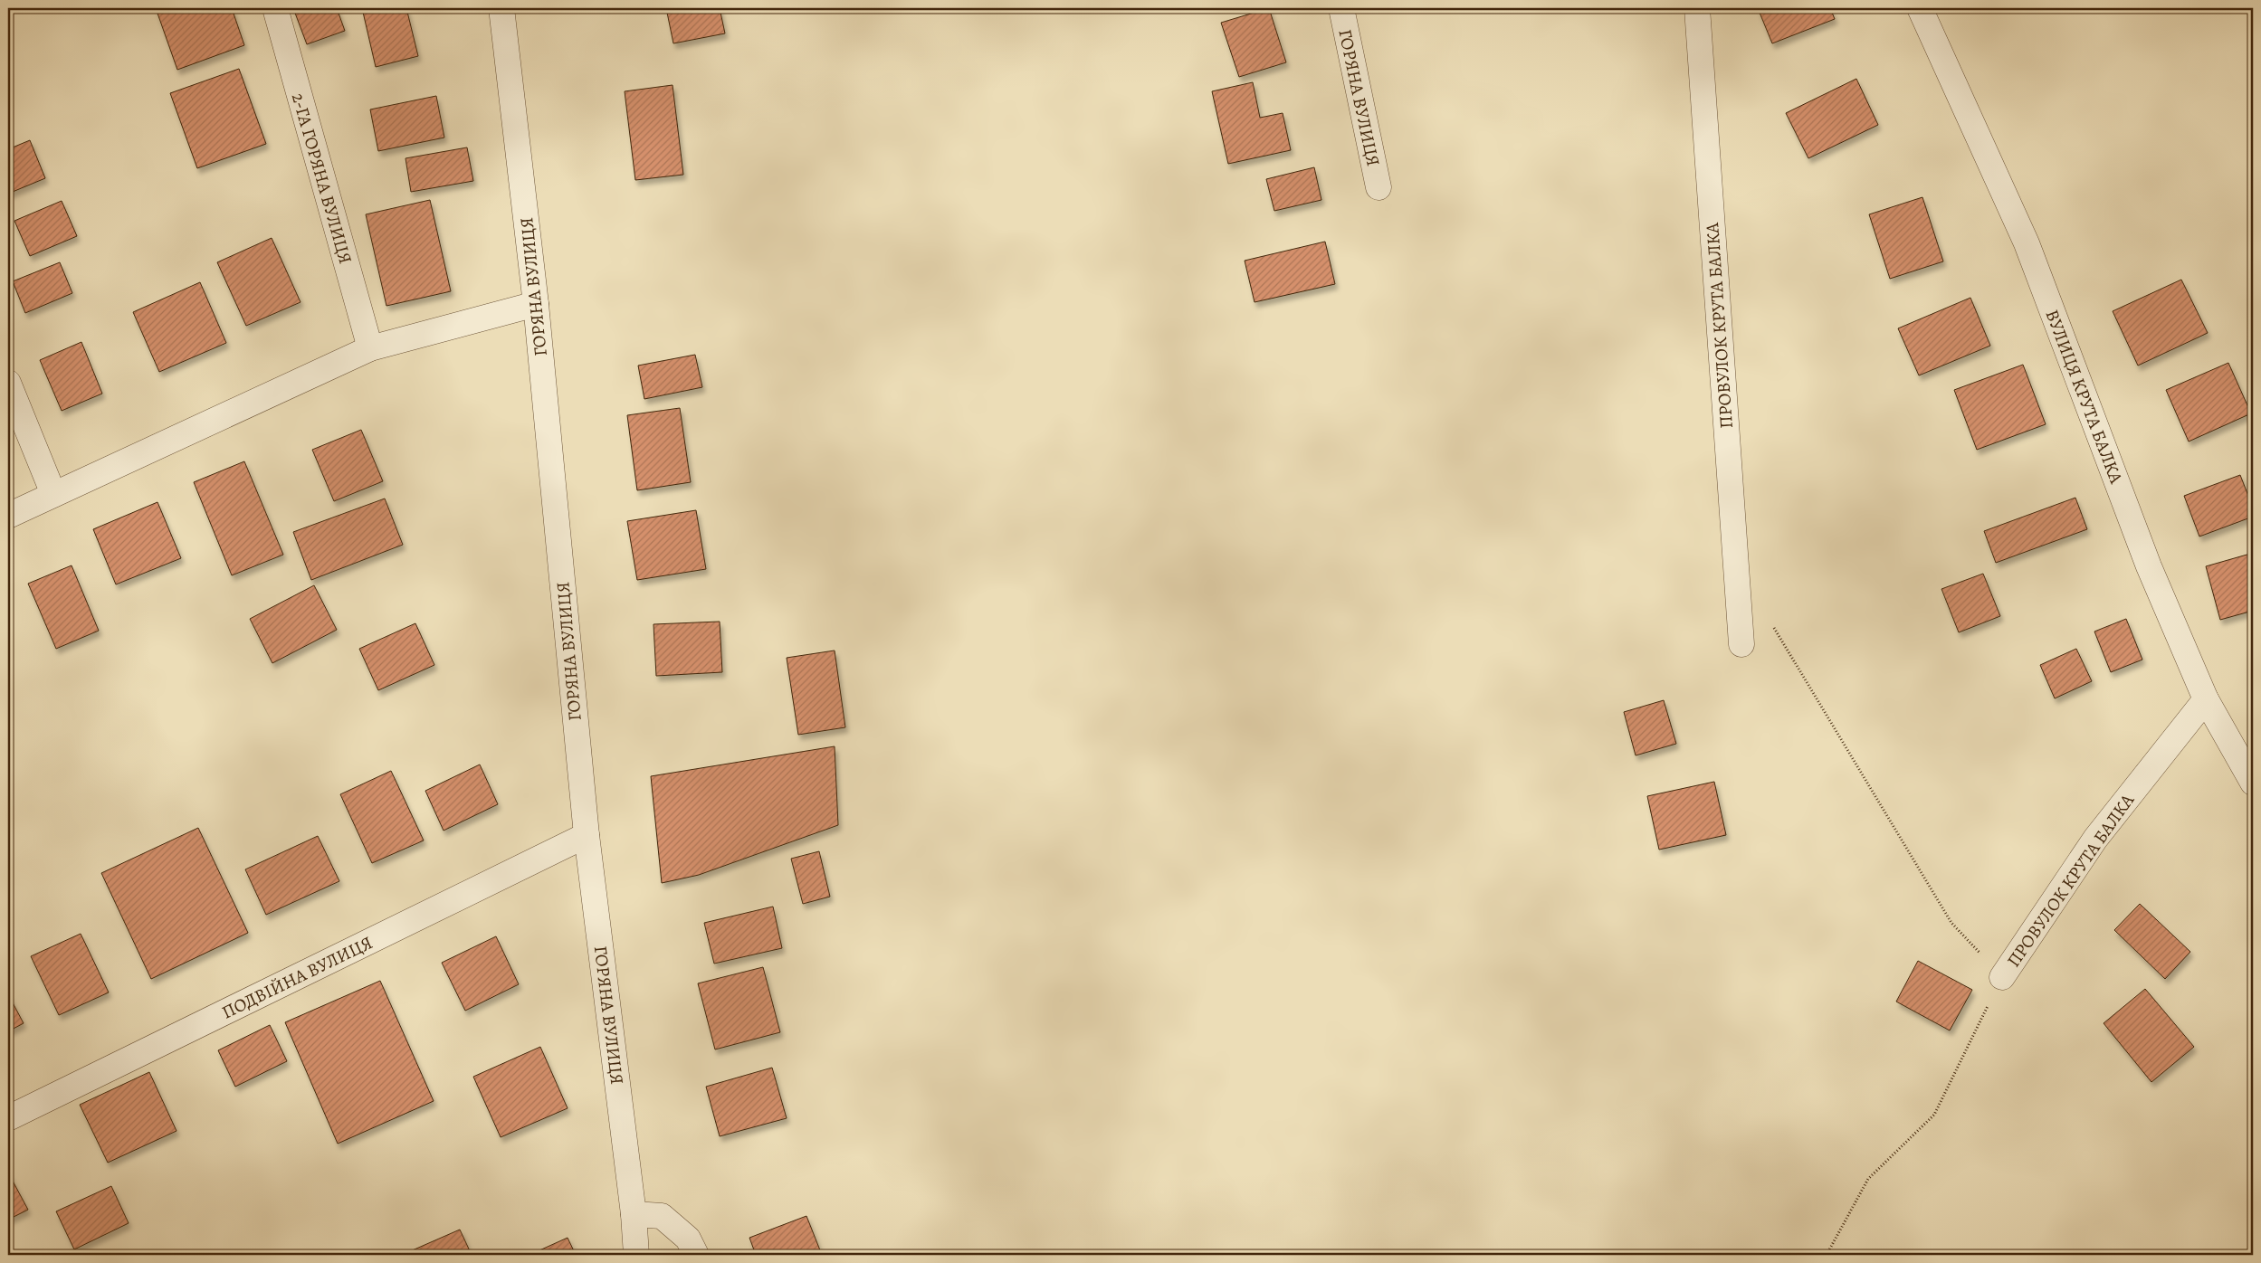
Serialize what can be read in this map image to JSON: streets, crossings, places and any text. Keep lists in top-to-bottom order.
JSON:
{
  "streets": {
    "street": [
      "ГОРЯНА ВУЛИЦЯ",
      "2-ГА ГОРЯНА ВУЛИЦЯ",
      "ПРОВУЛОК КРУТА БАЛКА",
      "ВУЛИЦЯ КРУТА БАЛКА",
      "ПОДВІЙНА ВУЛИЦЯ"
    ]
  },
  "crossings": [
    ["ГОРЯНА ВУЛИЦЯ", "ПОДВІЙНА ВУЛИЦЯ"],
    ["ПРОВУЛОК КРУТА БАЛКА", "ВУЛИЦЯ КРУТА БАЛКА"]
  ]
}
